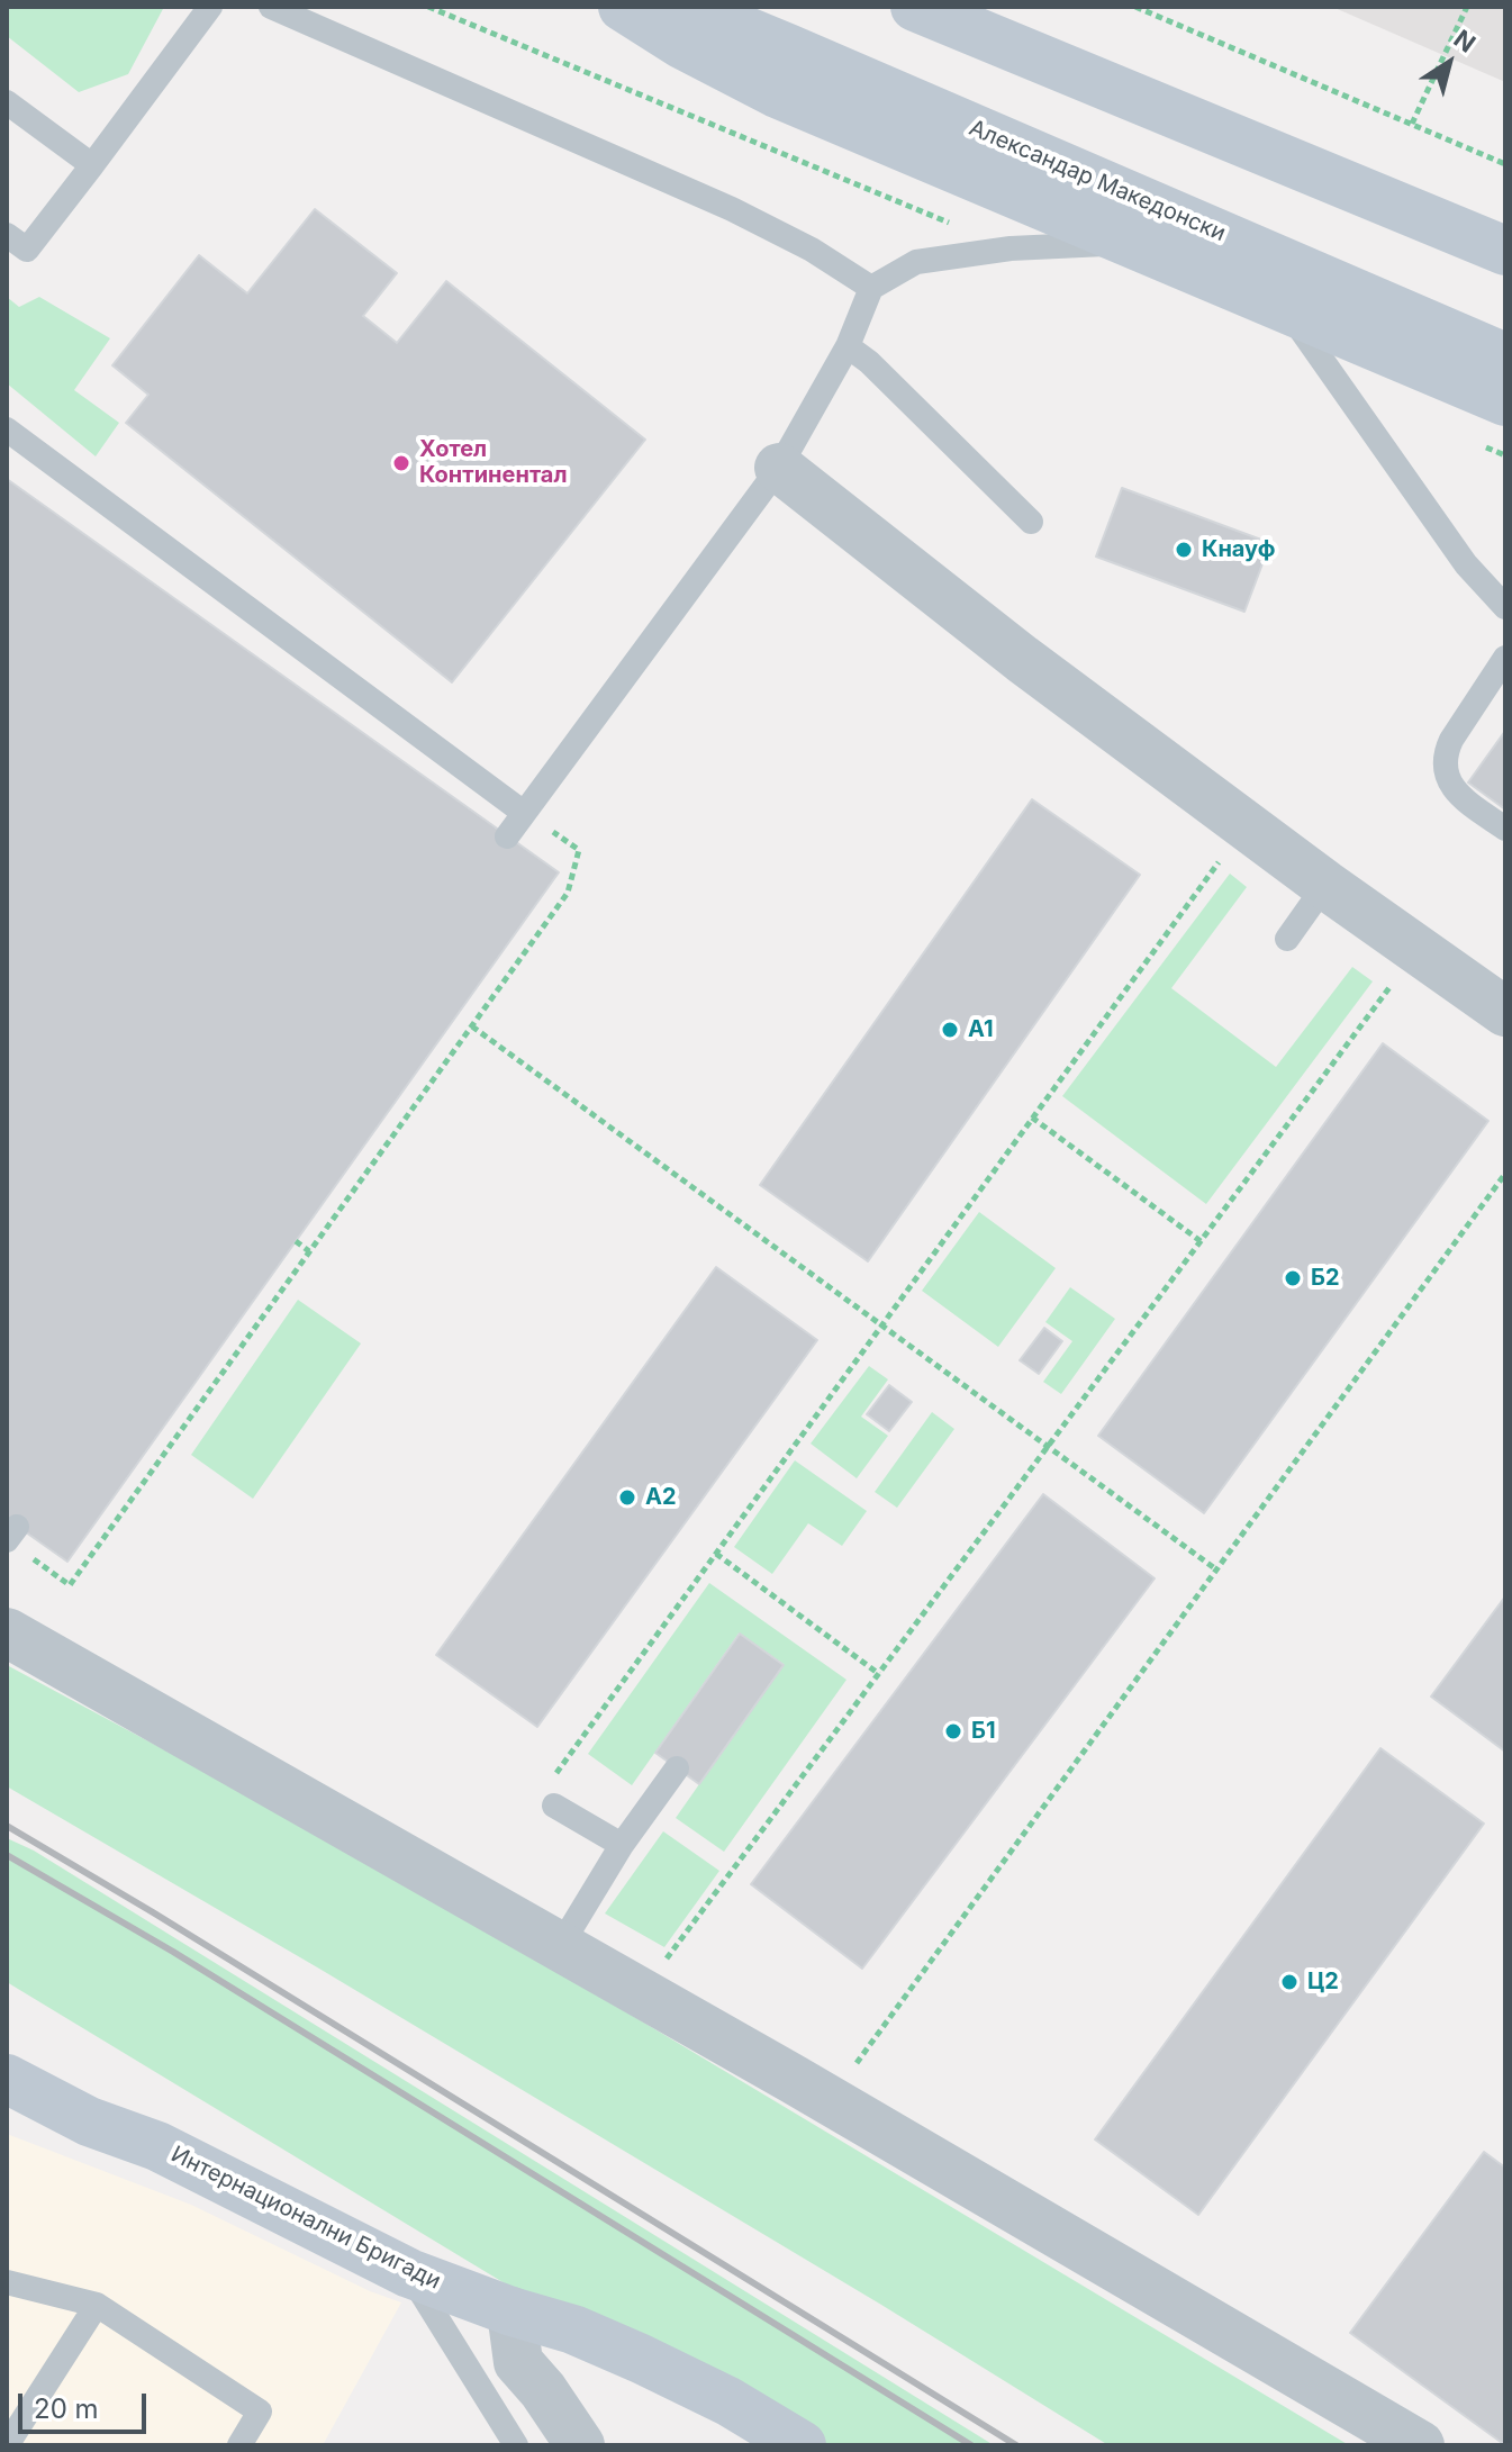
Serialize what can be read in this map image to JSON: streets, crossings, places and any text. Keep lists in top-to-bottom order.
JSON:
{
  "streets": {
    "street": ["Александар Македонски", "Интернационални Бригади"]
  },
  "places": [
    "Хотел Континентал",
    "Кнауф",
    "А1",
    "Б2",
    "А2",
    "Б1",
    "Ц2"
  ],
  "scale_bar": "20 m",
  "north": "top right"
}
